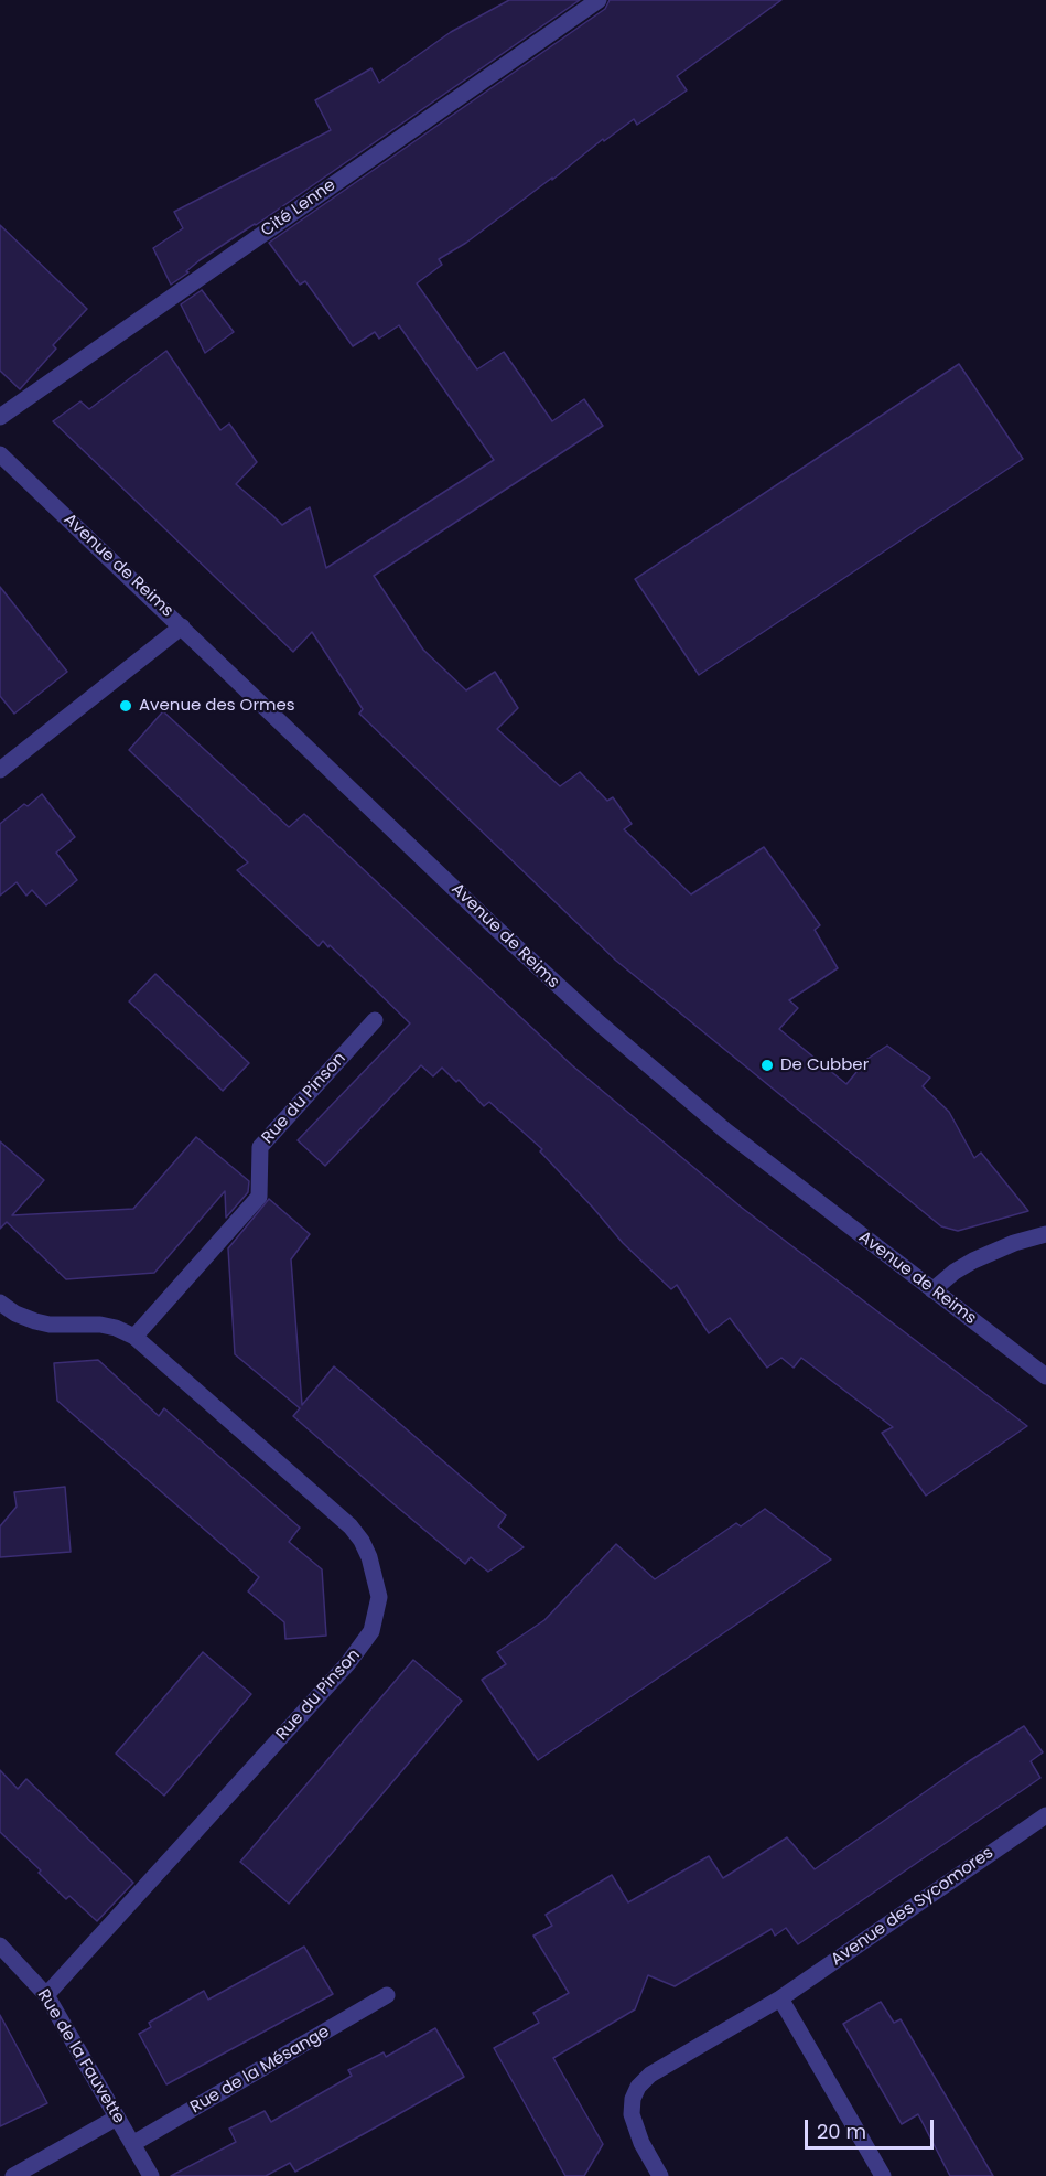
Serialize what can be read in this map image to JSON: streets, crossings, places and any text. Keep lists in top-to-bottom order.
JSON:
{
  "streets": {
    "street": [
      "Cité Lenne",
      "Avenue de Reims",
      "Rue du Pinson",
      "Avenue des Sycomores",
      "Rue de la Fauvette",
      "Rue de la Mésange"
    ]
  },
  "crossings": [
    ["Rue du Pinson", "Rue de la Fauvette"],
    ["Rue de la Fauvette", "Rue de la Mésange"]
  ],
  "places": ["Avenue des Ormes", "De Cubber"],
  "scale_bar": "20 m"
}
